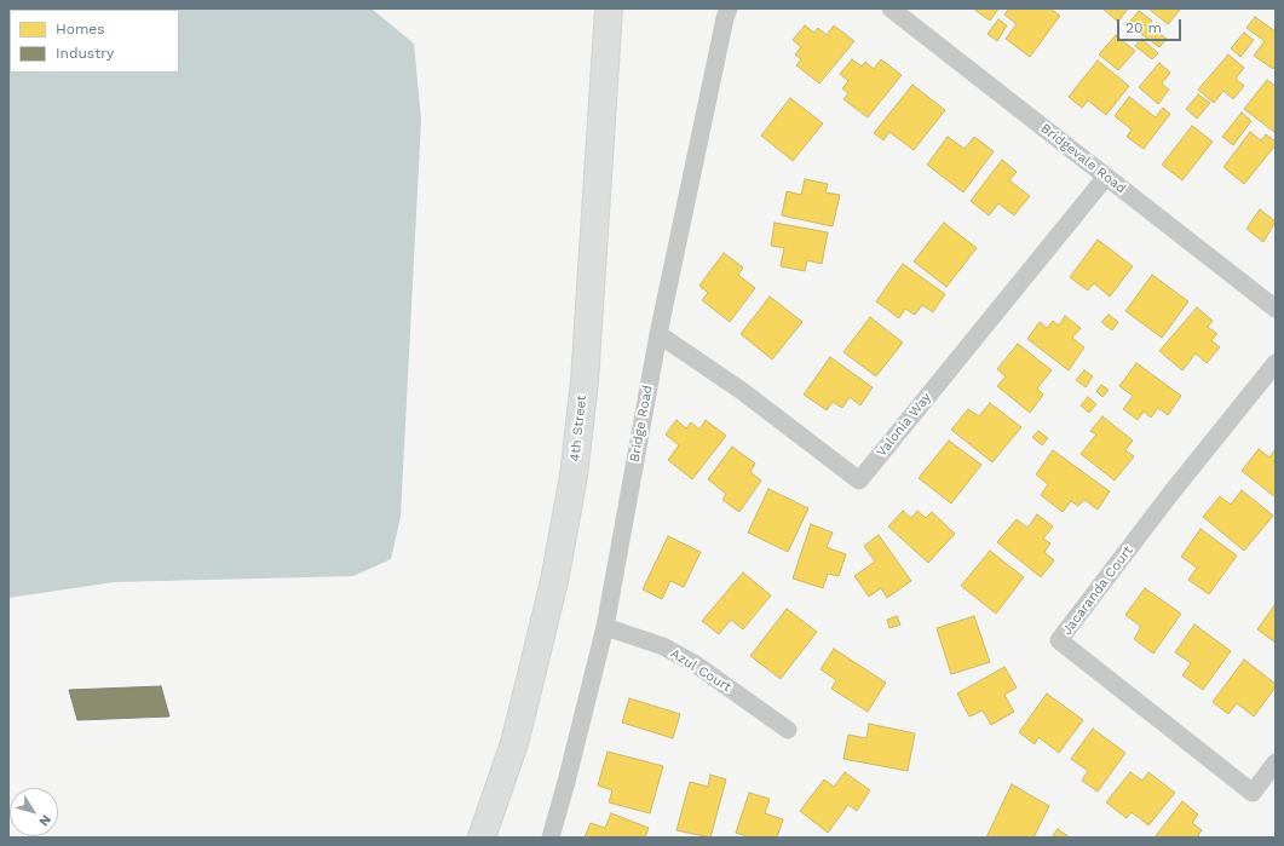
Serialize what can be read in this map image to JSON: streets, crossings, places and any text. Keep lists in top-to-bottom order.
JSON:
{
  "streets": {
    "main road": ["4th Street"],
    "street": [
      "Bridgevale Road",
      "Bridge Road",
      "Valonia Way",
      "Jacaranda Court",
      "Azul Court"
    ]
  },
  "crossings": [
    ["Bridgevale Road", "Valonia Way"],
    ["Bridge Road", "Valonia Way"],
    ["Bridge Road", "Azul Court"]
  ],
  "legend": ["Homes", "Industry"],
  "scale_bar": "20 m",
  "north": "bottom right"
}
